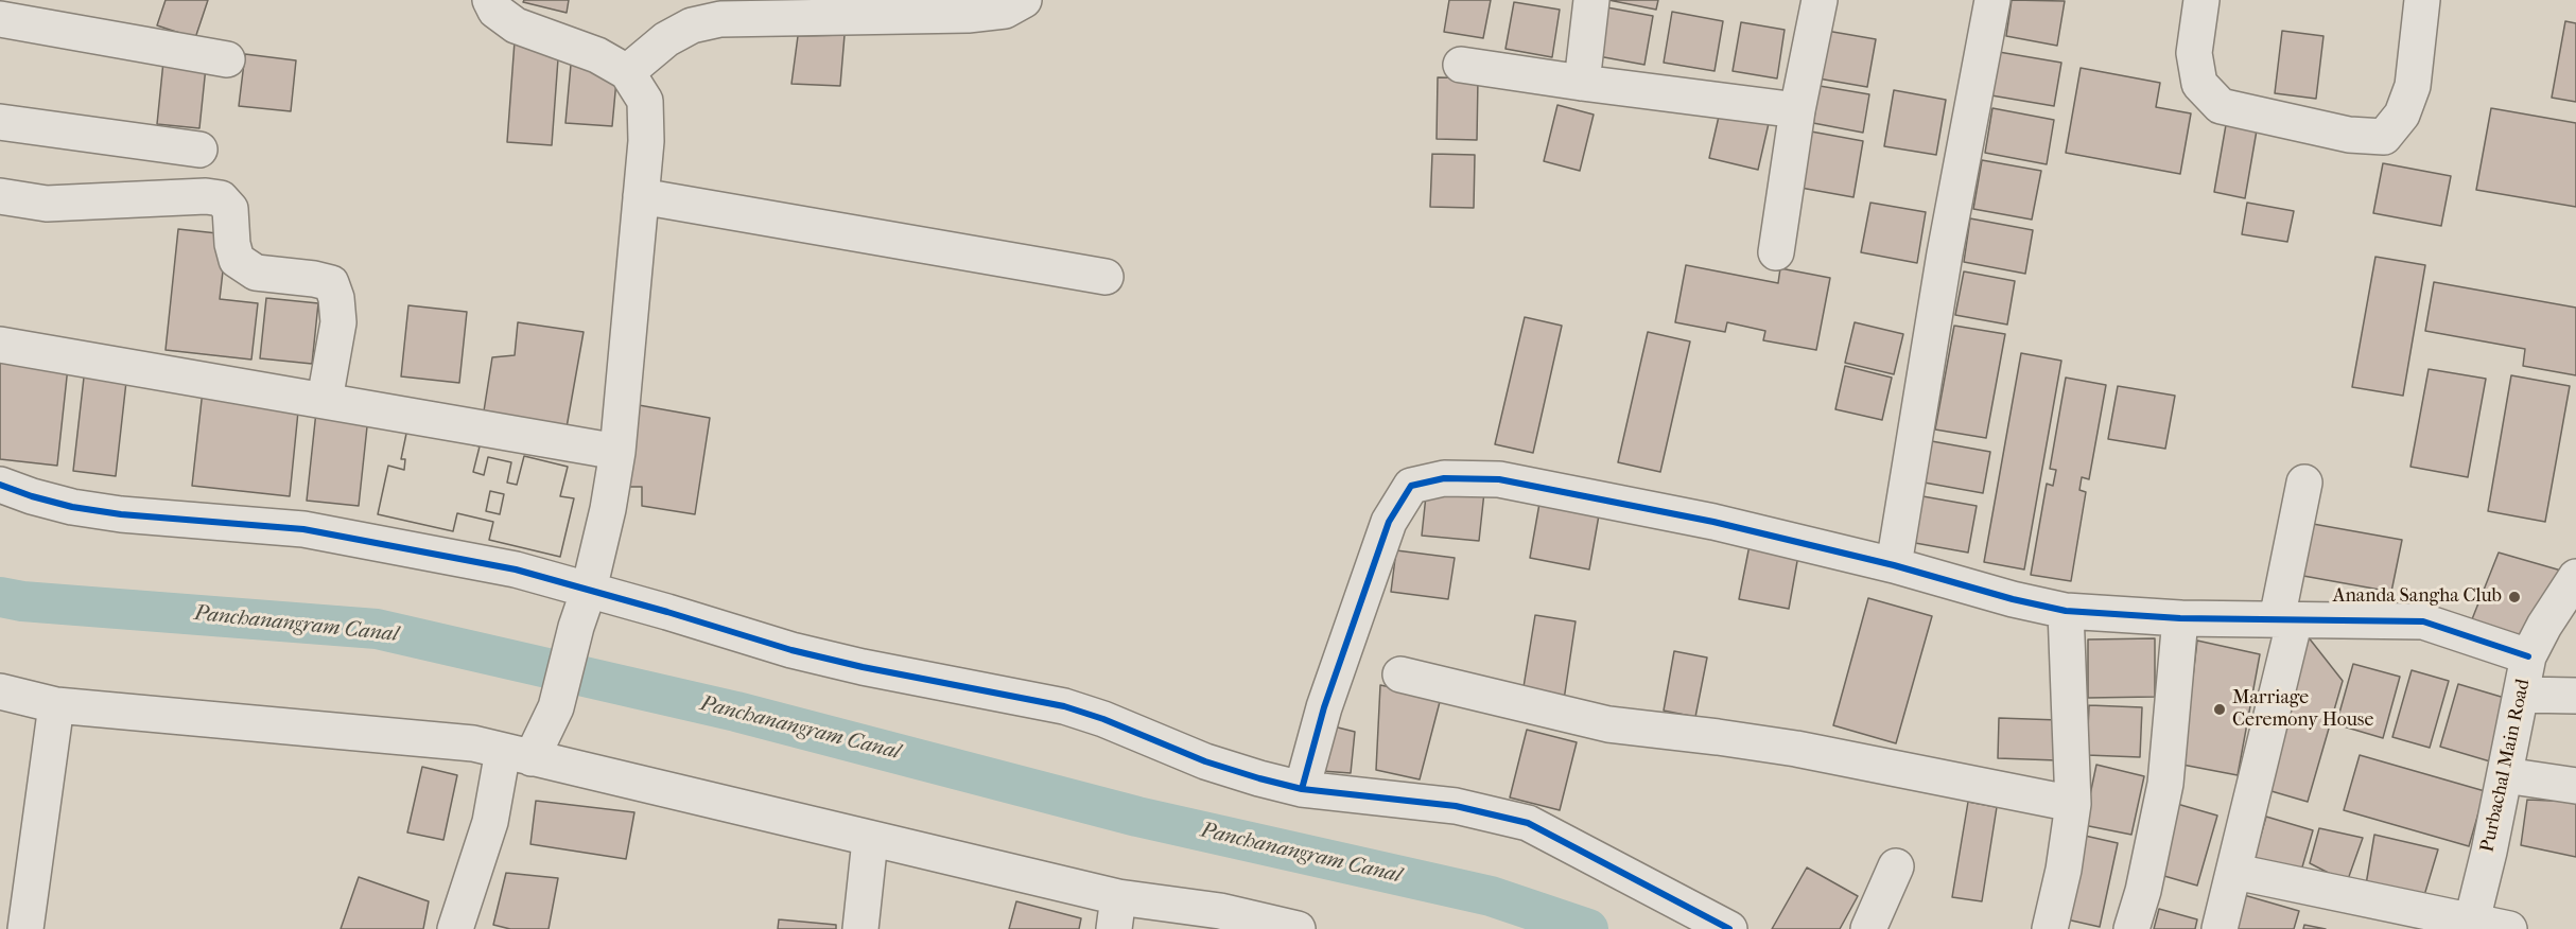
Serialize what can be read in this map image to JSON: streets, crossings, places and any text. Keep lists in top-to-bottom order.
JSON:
{
  "streets": {
    "street": ["Purbachal Main Road"]
  },
  "water": ["Panchanangram Canal"],
  "places": ["Ananda Sangha Club", "Marriage Ceremony House"]
}
